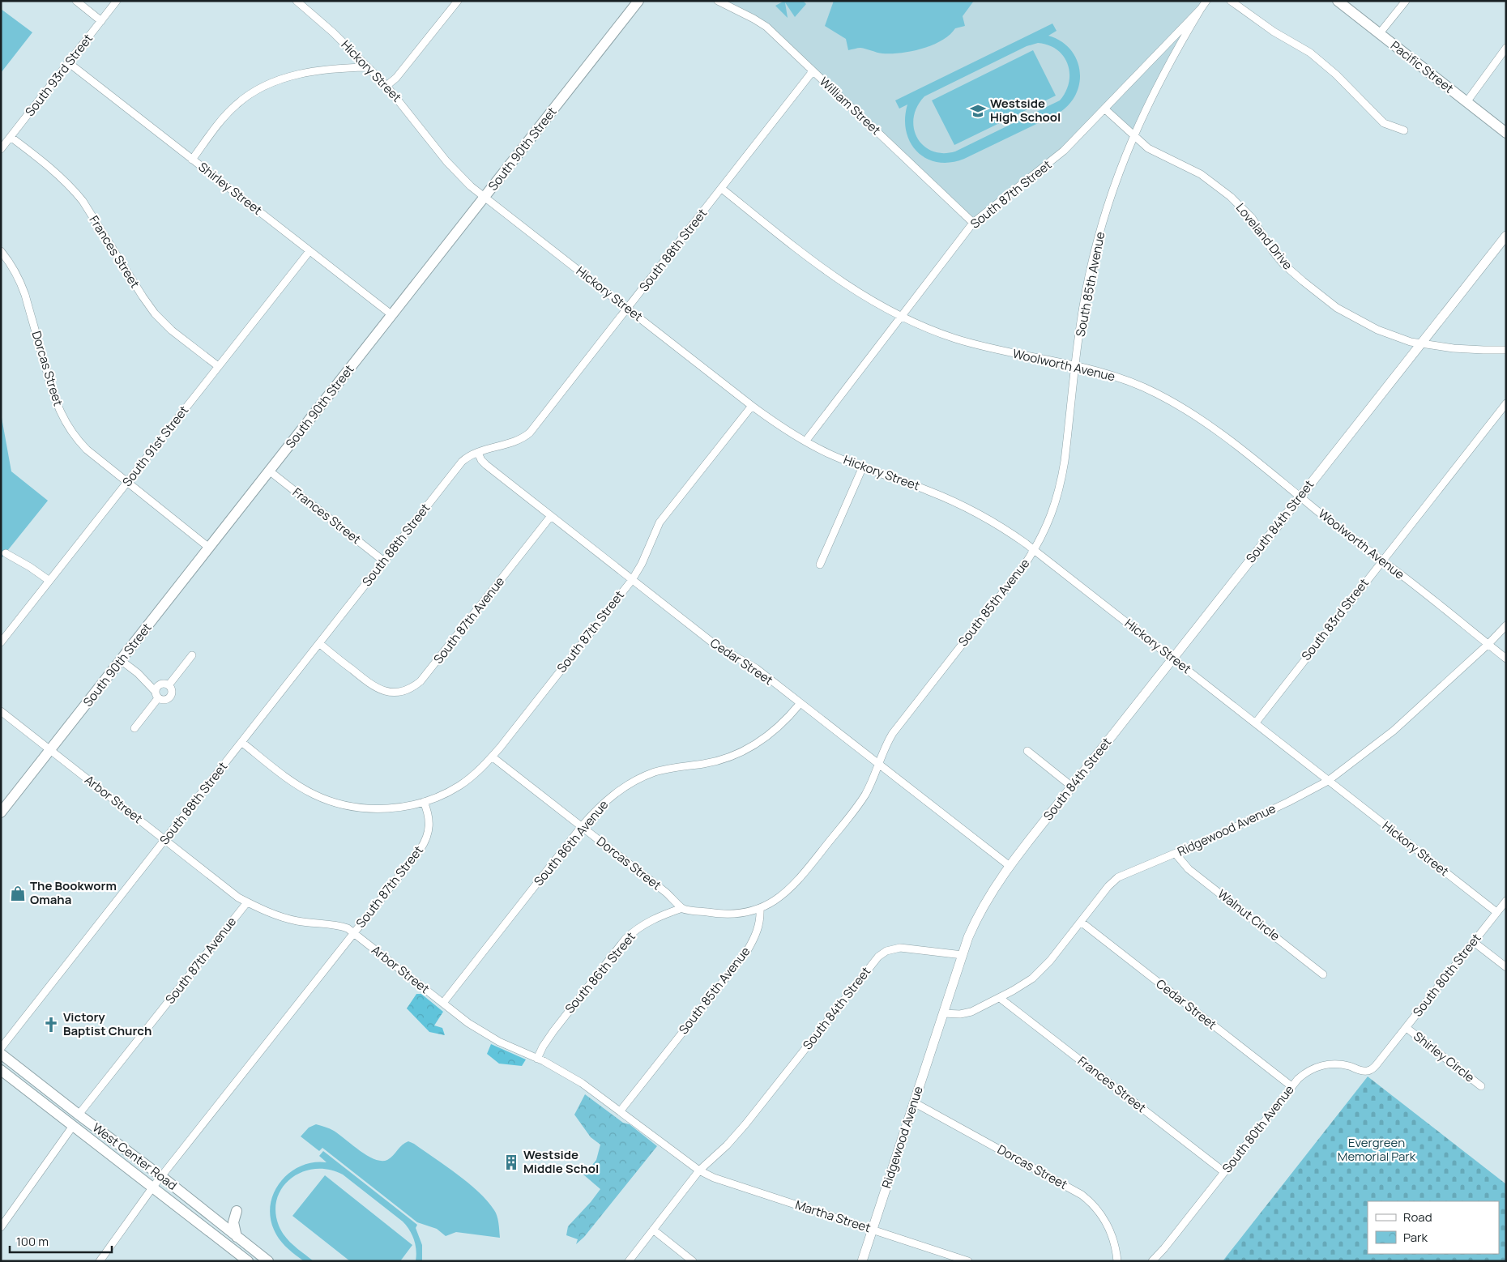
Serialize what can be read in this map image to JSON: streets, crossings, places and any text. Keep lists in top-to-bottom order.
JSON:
{
  "streets": {
    "main road": [
      "Pacific Street",
      "South 90th Street",
      "South 84th Street",
      "Ridgewood Avenue",
      "West Center Road"
    ],
    "street": [
      "Hickory Street",
      "South 93rd Street",
      "William Street",
      "Shirley Street",
      "South 87th Street",
      "Loveland Drive",
      "South 88th Street",
      "Frances Street",
      "South 85th Avenue",
      "Woolworth Avenue",
      "Dorcas Street",
      "South 91st Street",
      "South 83rd Street",
      "South 87th Avenue",
      "Cedar Street",
      "Arbor Street",
      "South 86th Avenue",
      "Walnut Circle",
      "South 86th Street",
      "South 80th Street",
      "Shirley Circle",
      "South 80th Avenue",
      "Martha Street"
    ]
  },
  "crossings": [
    ["Hickory Street", "South 90th Street"],
    ["Hickory Street", "South 87th Street"],
    ["Hickory Street", "South 88th Street"],
    ["Hickory Street", "South 85th Avenue"],
    ["Hickory Street", "South 84th Street"],
    ["Hickory Street", "South 83rd Street"],
    ["Hickory Street", "Ridgewood Avenue"],
    ["Hickory Street", "South 80th Street"],
    ["South 93rd Street", "Shirley Street"],
    ["South 93rd Street", "Frances Street"],
    ["William Street", "South 87th Street"],
    ["William Street", "South 88th Street"],
    ["South 90th Street", "Shirley Street"],
    ["South 90th Street", "Frances Street"],
    ["South 90th Street", "Dorcas Street"],
    ["South 90th Street", "Arbor Street"],
    ["Shirley Street", "South 91st Street"],
    ["South 87th Street", "Loveland Drive"],
    ["South 87th Street", "South 85th Avenue"],
    ["South 87th Street", "Woolworth Avenue"],
    ["South 87th Street", "Dorcas Street"],
    ["South 87th Street", "Cedar Street"],
    ["South 87th Street", "Arbor Street"],
    ["South 87th Street", "West Center Road"],
    ["Loveland Drive", "South 85th Avenue"],
    ["Loveland Drive", "South 84th Street"],
    ["South 88th Street", "Frances Street"],
    ["South 88th Street", "Woolworth Avenue"],
    ["South 88th Street", "South 87th Avenue"],
    ["South 88th Street", "Cedar Street"],
    ["South 88th Street", "Arbor Street"],
    ["Frances Street", "South 91st Street"],
    ["Frances Street", "Ridgewood Avenue"],
    ["Frances Street", "South 80th Avenue"],
    ["South 85th Avenue", "Woolworth Avenue"],
    ["South 85th Avenue", "Cedar Street"],
    ["South 85th Avenue", "Arbor Street"],
    ["Woolworth Avenue", "South 84th Street"],
    ["Woolworth Avenue", "South 83rd Street"],
    ["Woolworth Avenue", "Ridgewood Avenue"],
    ["Dorcas Street", "South 91st Street"],
    ["Dorcas Street", "Ridgewood Avenue"],
    ["Dorcas Street", "South 86th Avenue"],
    ["Dorcas Street", "South 86th Street"],
    ["South 84th Street", "Cedar Street"],
    ["South 84th Street", "Arbor Street"],
    ["South 84th Street", "Ridgewood Avenue"],
    ["South 84th Street", "Martha Street"],
    ["South 87th Avenue", "Cedar Street"],
    ["South 87th Avenue", "Arbor Street"],
    ["South 87th Avenue", "West Center Road"],
    ["Cedar Street", "Ridgewood Avenue"],
    ["Cedar Street", "South 86th Avenue"],
    ["Cedar Street", "South 80th Avenue"],
    ["Arbor Street", "South 86th Avenue"],
    ["Arbor Street", "South 86th Street"],
    ["Arbor Street", "Martha Street"],
    ["Ridgewood Avenue", "Walnut Circle"],
    ["Ridgewood Avenue", "Martha Street"],
    ["South 80th Street", "Shirley Circle"],
    ["South 80th Street", "South 80th Avenue"]
  ],
  "parks": ["Evergreen Memorial Park"],
  "places": {
    "school or university": ["Westside High School"],
    "shop": ["The Bookworm Omaha"],
    "church": ["Victory Baptist Church"],
    "building": ["Westside Middle Schol"]
  },
  "legend": ["Road", "Park"],
  "scale_bar": "100 m"
}
